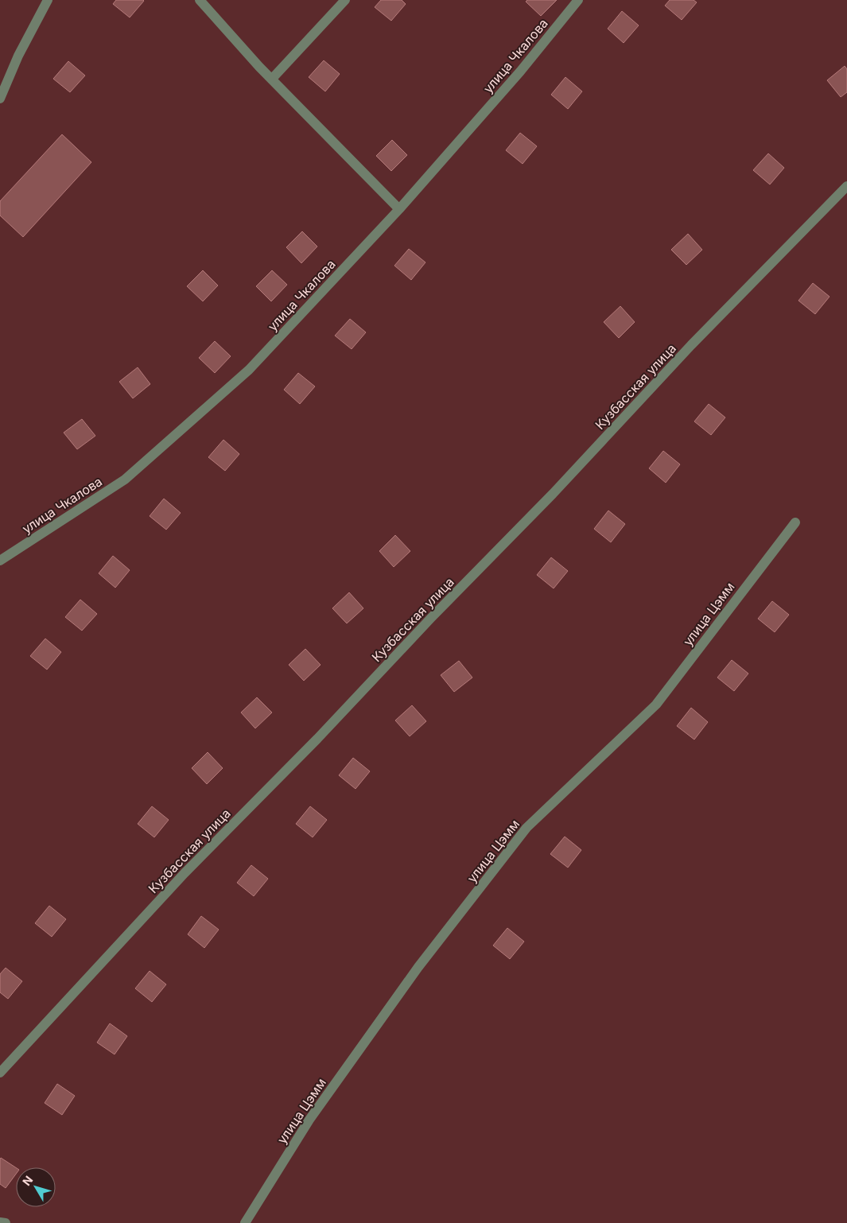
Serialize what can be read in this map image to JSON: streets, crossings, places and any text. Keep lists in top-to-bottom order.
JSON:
{
  "streets": {
    "street": ["улица Чкалова", "Кузбасская улица", "улица Цэмм"]
  },
  "north": "top left"
}
